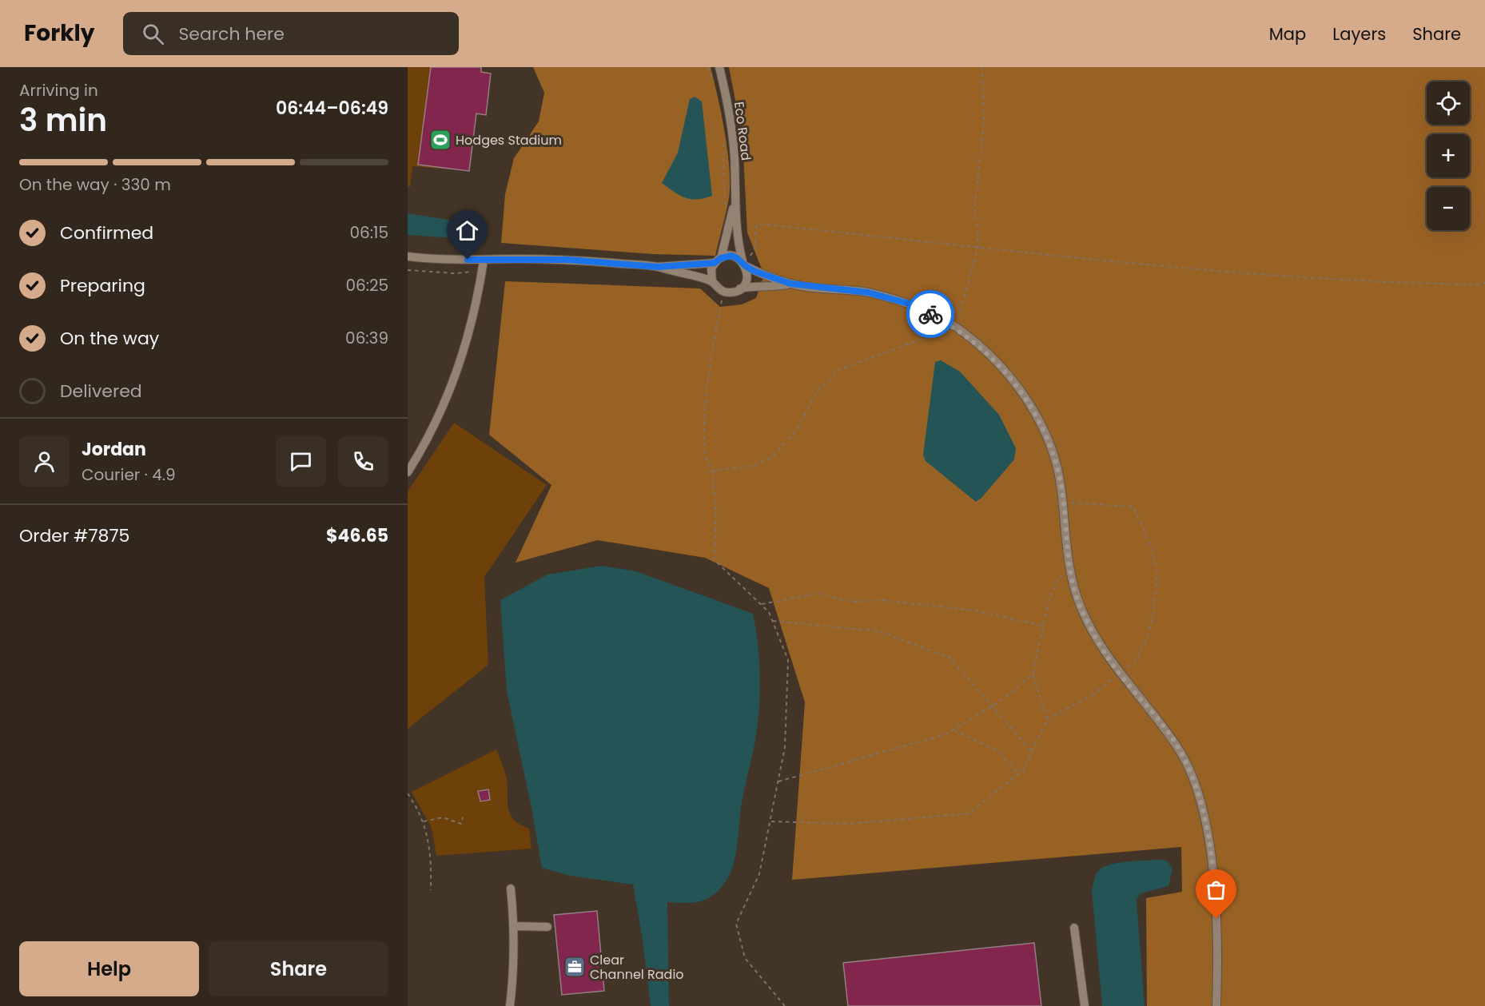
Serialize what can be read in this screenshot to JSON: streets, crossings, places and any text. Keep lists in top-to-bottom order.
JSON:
{
  "streets": {
    "street": ["Eco Road"]
  },
  "places": {
    "sports": ["Hodges Stadium"],
    "office": ["Clear Channel Radio"]
  },
  "page": {
    "header": "Forkly",
    "search": "Search here",
    "nav": ["Map", "Layers", "Share"],
    "heading": ["3 min", "Arriving in", "06:44–06:49"],
    "panel": [
      "Jordan",
      "Courier · 4.9",
      "Order #7875",
      "$46.65"
    ],
    "map_buttons": ["+", "−"],
    "bar": "On the way · 330 m",
    "list": [
      ["Confirmed", "06:15"],
      ["Preparing", "06:25"],
      ["On the way", "06:39"],
      "Delivered"
    ],
    "buttons": ["Help", "Share"]
  }
}
